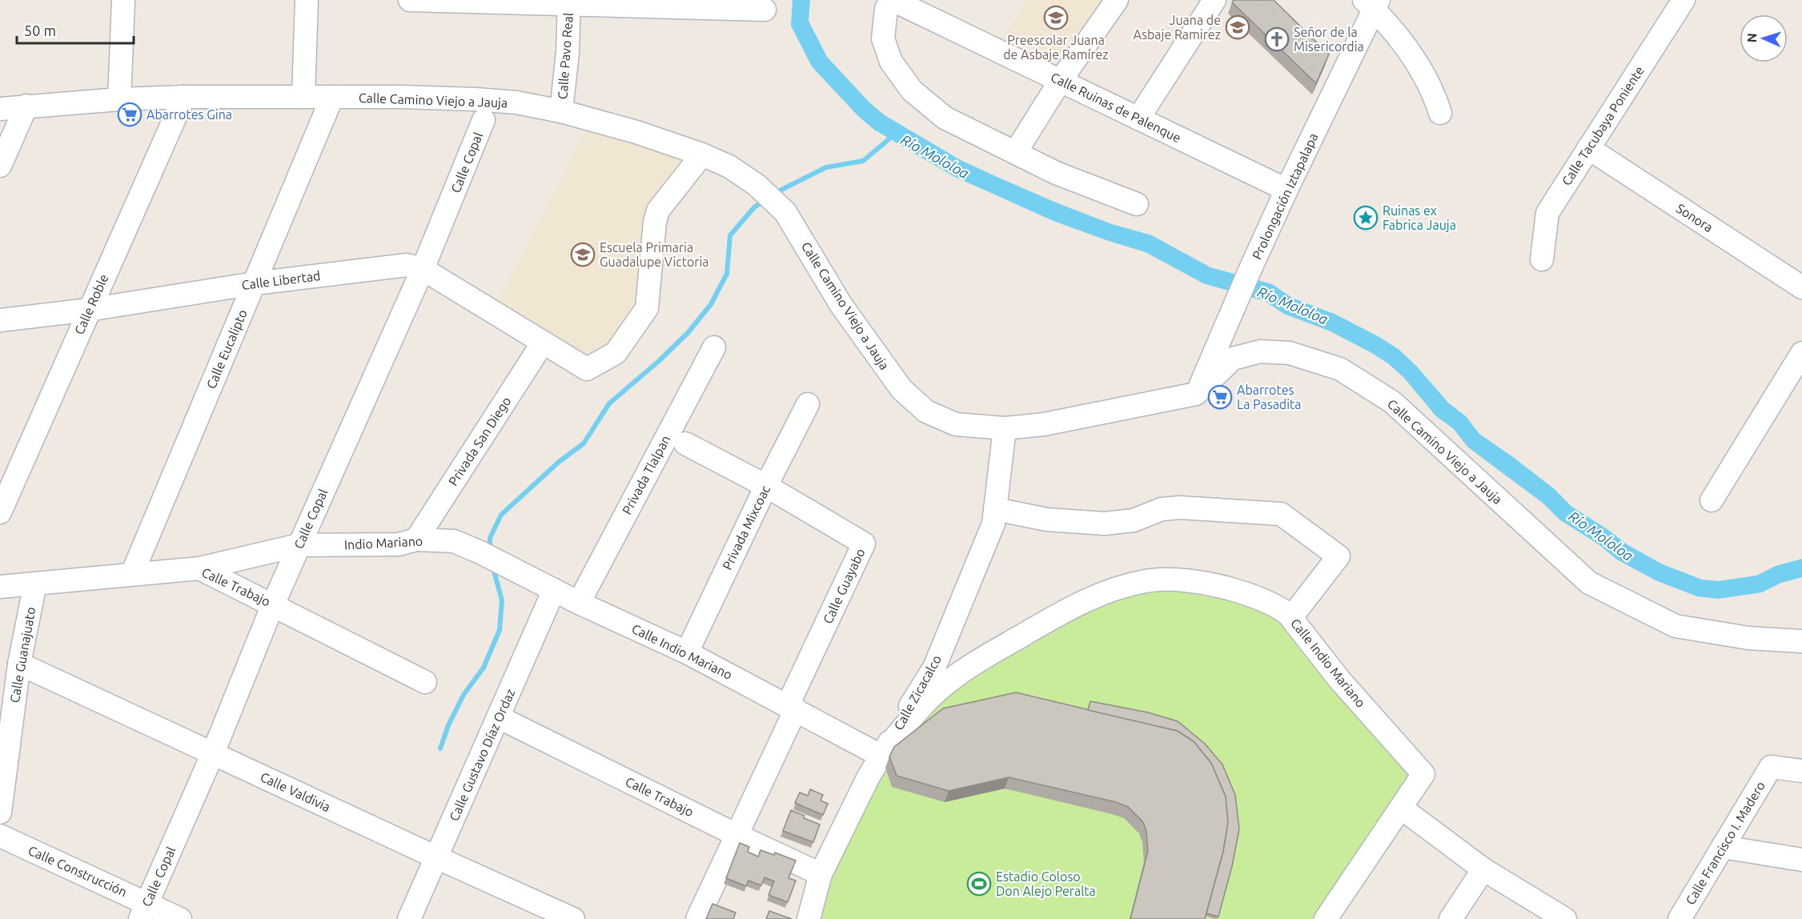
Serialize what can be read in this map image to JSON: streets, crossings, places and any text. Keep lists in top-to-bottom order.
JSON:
{
  "streets": {
    "street": [
      "Calle Pavo Real",
      "Calle Camino Viejo a Jauja",
      "Calle Ruinas de Palenque",
      "Calle Tacubaya Poniente",
      "Calle Copal",
      "Prolongación Iztapalapa",
      "Sonora",
      "Calle Libertad",
      "Calle Roble",
      "Calle Eucalipto",
      "Privada San Diego",
      "Privada Tlalpan",
      "Privada Mixcoac",
      "Indio Mariano",
      "Calle Guayabo",
      "Calle Trabajo",
      "Calle Indio Mariano",
      "Calle Guanajuato",
      "Calle Zicacalco",
      "Calle Gustavo Díaz Ordaz",
      "Calle Valdivia",
      "Calle Francisco I. Madero",
      "Calle Construcción"
    ]
  },
  "crossings": [
    ["Calle Pavo Real", "Calle Camino Viejo a Jauja"],
    ["Calle Camino Viejo a Jauja", "Prolongación Iztapalapa"],
    ["Calle Camino Viejo a Jauja", "Calle Libertad"],
    ["Calle Camino Viejo a Jauja", "Calle Roble"],
    ["Calle Camino Viejo a Jauja", "Calle Eucalipto"],
    ["Calle Camino Viejo a Jauja", "Calle Zicacalco"],
    ["Calle Ruinas de Palenque", "Prolongación Iztapalapa"],
    ["Calle Tacubaya Poniente", "Sonora"],
    ["Calle Copal", "Calle Libertad"],
    ["Calle Copal", "Indio Mariano"],
    ["Calle Copal", "Calle Trabajo"],
    ["Calle Copal", "Calle Valdivia"],
    ["Calle Copal", "Calle Construcción"],
    ["Calle Libertad", "Calle Roble"],
    ["Calle Libertad", "Calle Eucalipto"],
    ["Calle Libertad", "Privada San Diego"],
    ["Calle Eucalipto", "Calle Trabajo"],
    ["Privada San Diego", "Indio Mariano"],
    ["Privada Tlalpan", "Calle Indio Mariano"],
    ["Privada Mixcoac", "Calle Guayabo"],
    ["Privada Mixcoac", "Calle Indio Mariano"],
    ["Indio Mariano", "Calle Trabajo"],
    ["Indio Mariano", "Calle Indio Mariano"],
    ["Calle Guayabo", "Calle Trabajo"],
    ["Calle Guayabo", "Calle Indio Mariano"],
    ["Calle Trabajo", "Calle Guanajuato"],
    ["Calle Trabajo", "Calle Zicacalco"],
    ["Calle Trabajo", "Calle Gustavo Díaz Ordaz"],
    ["Calle Indio Mariano", "Calle Zicacalco"],
    ["Calle Indio Mariano", "Calle Gustavo Díaz Ordaz"],
    ["Calle Guanajuato", "Calle Valdivia"],
    ["Calle Gustavo Díaz Ordaz", "Calle Valdivia"]
  ],
  "water": ["Río Mololoa"],
  "places": {
    "school or university": ["Preescolar Juana de Asbaje Ramírez", "Juana de Asbaje Ramirez", "Escuela Primaria Guadalupe Victoria"],
    "church": ["Señor de la Misericordia"],
    "supermarket": ["Abarrotes Gina", "Abarrotes La Pasadita"],
    "place": ["Ruinas ex Fabrica Jauja"],
    "sports": ["Estadio Coloso Don Alejo Peralta"]
  },
  "scale_bar": "50 m",
  "north": "left"
}
